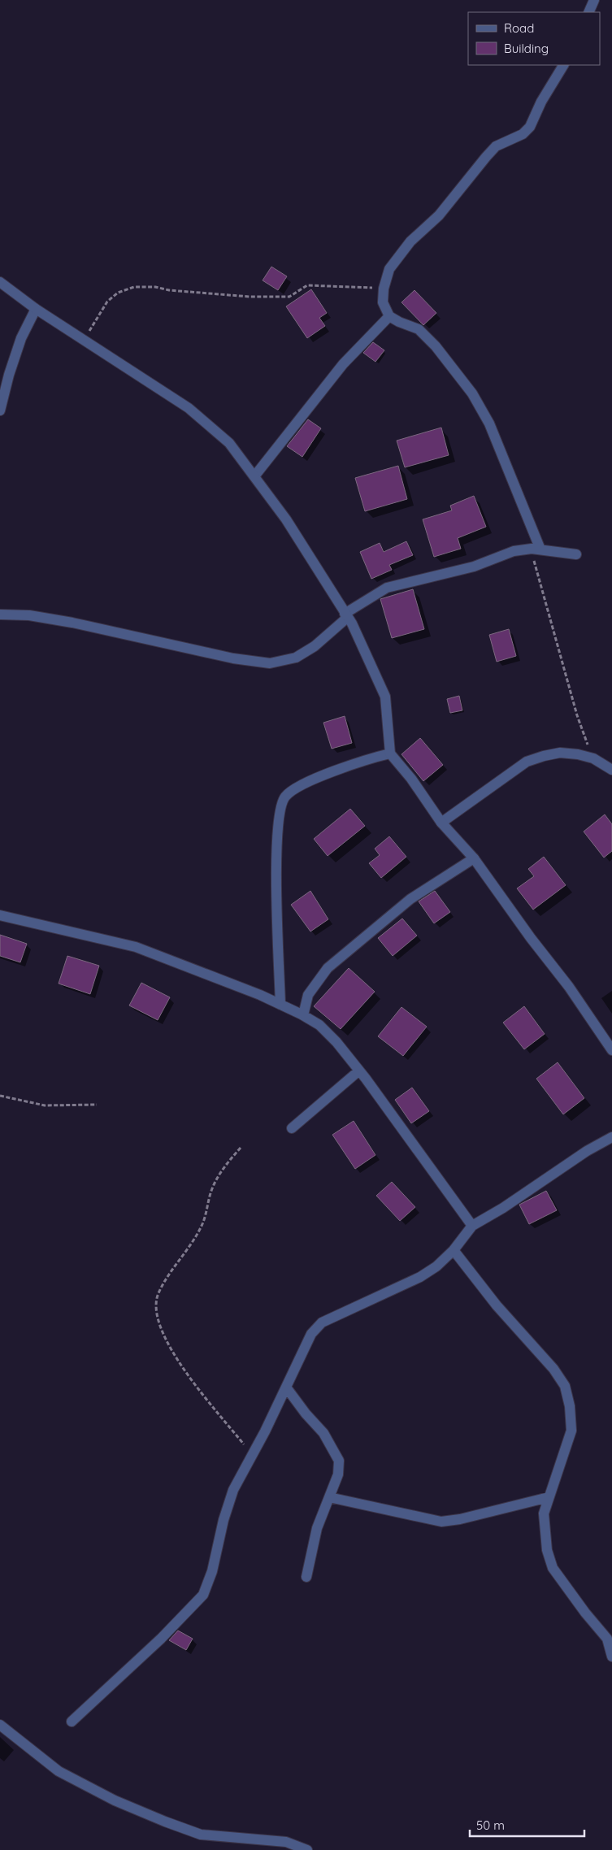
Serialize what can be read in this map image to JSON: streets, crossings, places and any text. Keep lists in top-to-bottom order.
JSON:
{
  "legend": ["Road", "Building"],
  "scale_bar": "50 m"
}
